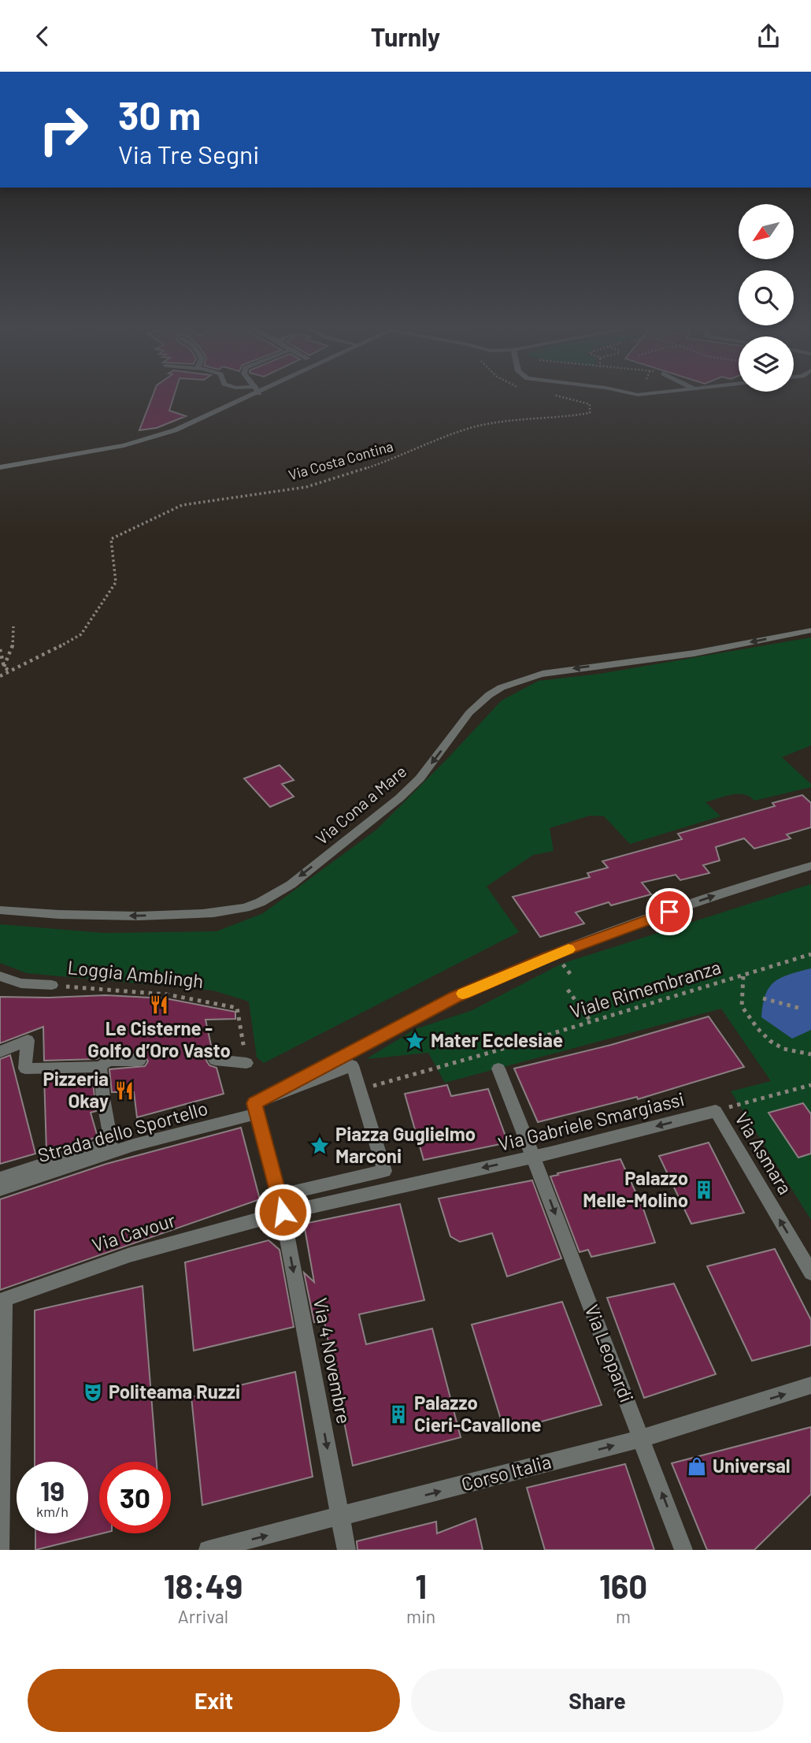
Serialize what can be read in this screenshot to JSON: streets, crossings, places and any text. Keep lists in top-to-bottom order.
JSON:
{
  "streets": {
    "street": [
      "Via Cona a Mare",
      "Loggia Amblingh",
      "Via Gabriele Smargiassi",
      "Strada dello Sportello",
      "Via Asmara",
      "Via Cavour",
      "Via Leopardi",
      "Via 4 Novembre",
      "Corso Italia"
    ],
    "path": ["Via Costa Contina", "Viale Rimembranza"]
  },
  "crossings": [
    ["Via Gabriele Smargiassi", "Via Asmara"],
    ["Via Gabriele Smargiassi", "Via Cavour"],
    ["Via Gabriele Smargiassi", "Via Leopardi"],
    ["Via Gabriele Smargiassi", "Via 4 Novembre"],
    ["Via Cavour", "Via 4 Novembre"],
    ["Via Leopardi", "Corso Italia"],
    ["Via 4 Novembre", "Corso Italia"]
  ],
  "one_way": [
    "Via Cona a Mare",
    "Via Gabriele Smargiassi",
    "Via Asmara",
    "Via 4 Novembre",
    "Corso Italia"
  ],
  "places": {
    "restaurant": ["Le Cisterne - Golfo d’Oro Vasto", "Pizzeria Okay"],
    "place": ["Mater Ecclesiae", "Piazza Guglielmo Marconi"],
    "building": ["Palazzo Melle-Molino", "Palazzo Cieri-Cavallone"],
    "theatre": ["Politeama Ruzzi"],
    "shop": ["Universal"]
  },
  "north": "bottom left",
  "page": {
    "header": "Turnly",
    "turn": ["30 m", "Via Tre Segni"],
    "speed": "19 km/h",
    "limit": "30",
    "eta": [
      "18:49",
      "Arrival",
      "1",
      "min",
      "160",
      "m"
    ],
    "buttons": ["Exit", "Share"]
  }
}
